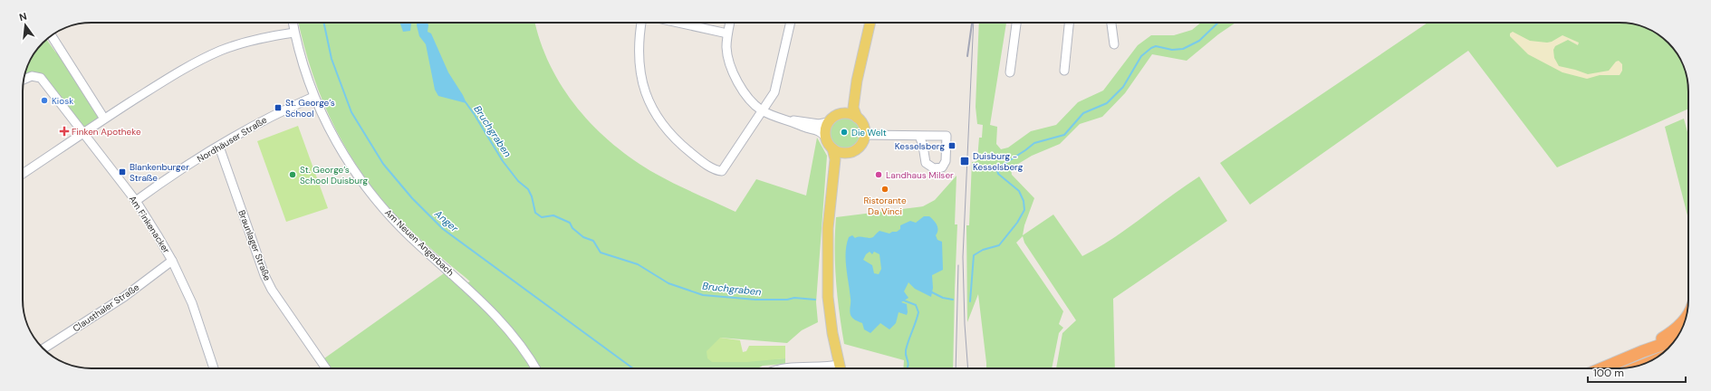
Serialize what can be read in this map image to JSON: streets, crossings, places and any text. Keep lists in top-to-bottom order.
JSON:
{
  "streets": {
    "street": [
      "Nordhäuser Straße",
      "Am Finkenacker",
      "Am Neuen Angerbach",
      "Braunlager Straße",
      "Clausthaler Straße"
    ]
  },
  "crossings": [
    ["Nordhäuser Straße", "Am Finkenacker"],
    ["Nordhäuser Straße", "Am Neuen Angerbach"],
    ["Nordhäuser Straße", "Braunlager Straße"],
    ["Am Finkenacker", "Clausthaler Straße"]
  ],
  "water": ["Bruchgraben", "Anger"],
  "places": {
    "other": [
      "Kiosk",
      "Die Welt",
      "St. George’s School Duisburg",
      "Landhaus Milser",
      "Ristorante Da Vinci"
    ],
    "transit": [
      "St. George’s School",
      "Kesselsberg",
      "Duisburg - Kesselsberg",
      "Blankenburger Straße"
    ],
    "health": ["Finken Apotheke"]
  },
  "scale_bar": "100 m",
  "north": "top"
}
